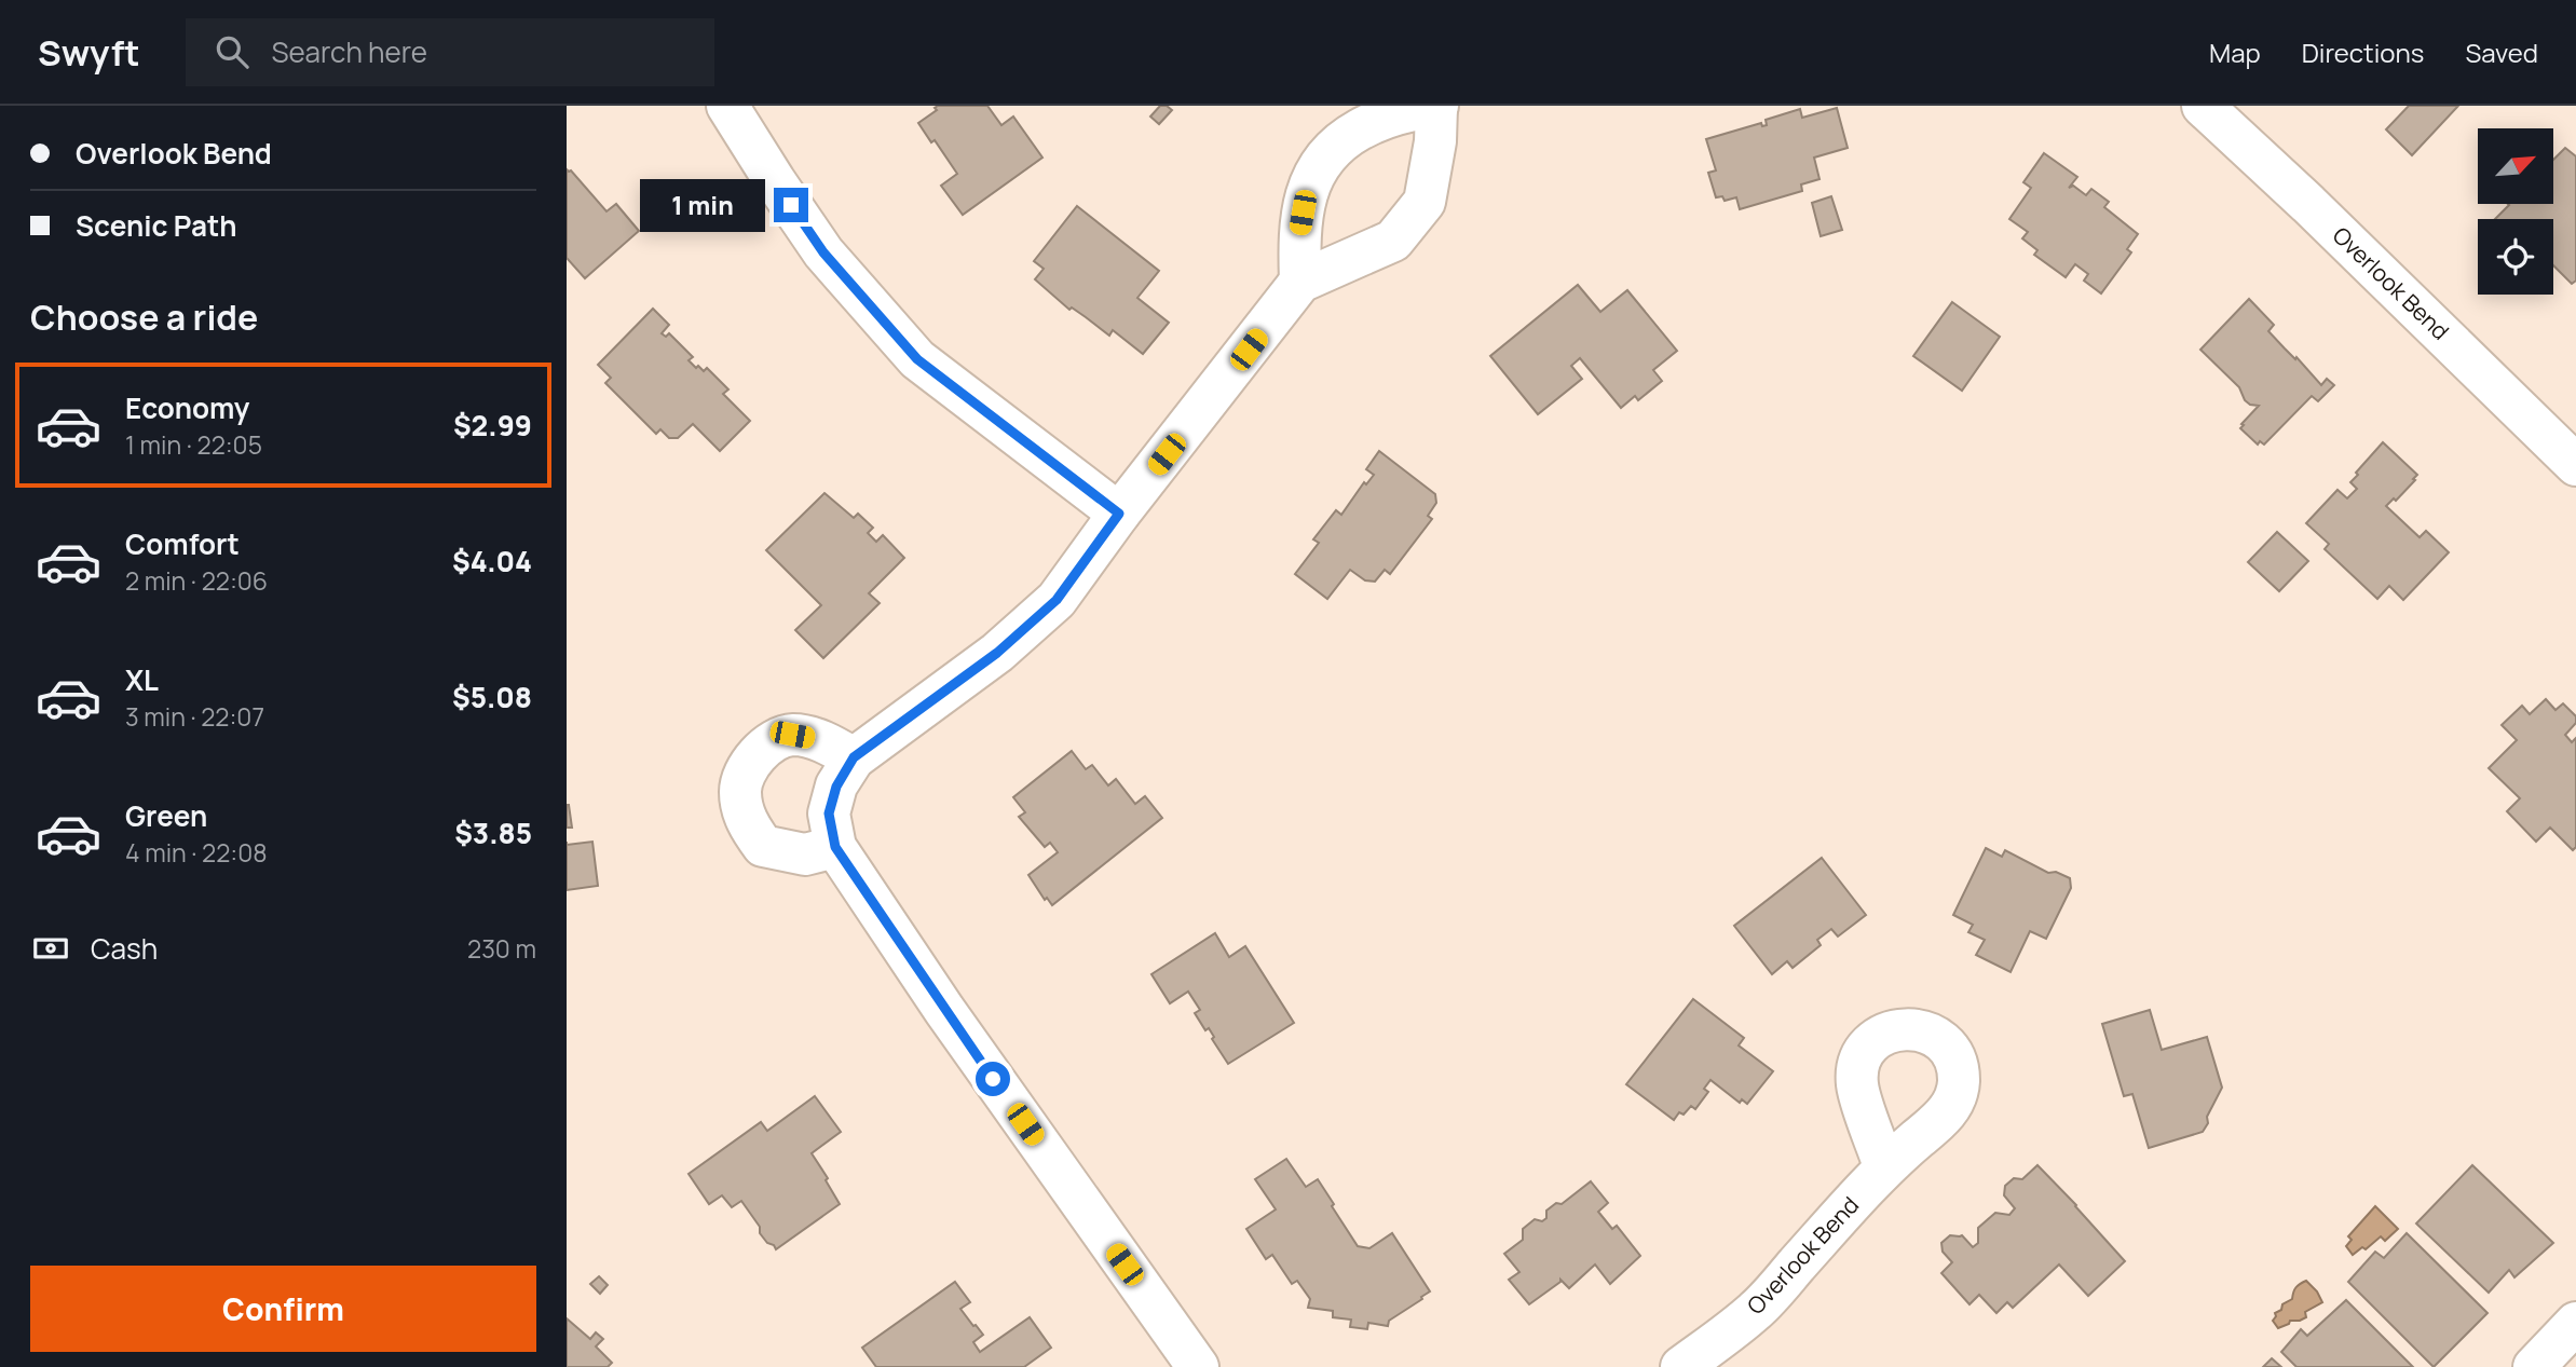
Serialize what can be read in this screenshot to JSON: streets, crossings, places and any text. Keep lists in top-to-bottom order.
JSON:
{
  "streets": {
    "street": ["Overlook Bend"]
  },
  "north": "top right",
  "page": {
    "header": "Swyft",
    "search": "Search here",
    "nav": ["Map", "Directions", "Saved"],
    "banner": ["Overlook Bend", "Scenic Path"],
    "bubble": "1 min",
    "heading": "Choose a ride",
    "list": [
      {
        "name": "Economy",
        "note": "1 min · 22:05",
        "value": "$2.99"
      },
      {
        "name": "Comfort",
        "note": "2 min · 22:06",
        "value": "$4.04"
      },
      {
        "name": "XL",
        "note": "3 min · 22:07",
        "value": "$5.08"
      },
      {
        "name": "Green",
        "note": "4 min · 22:08",
        "value": "$3.85"
      }
    ],
    "pay": ["Cash", "230 m"],
    "buttons": "Confirm"
  }
}
